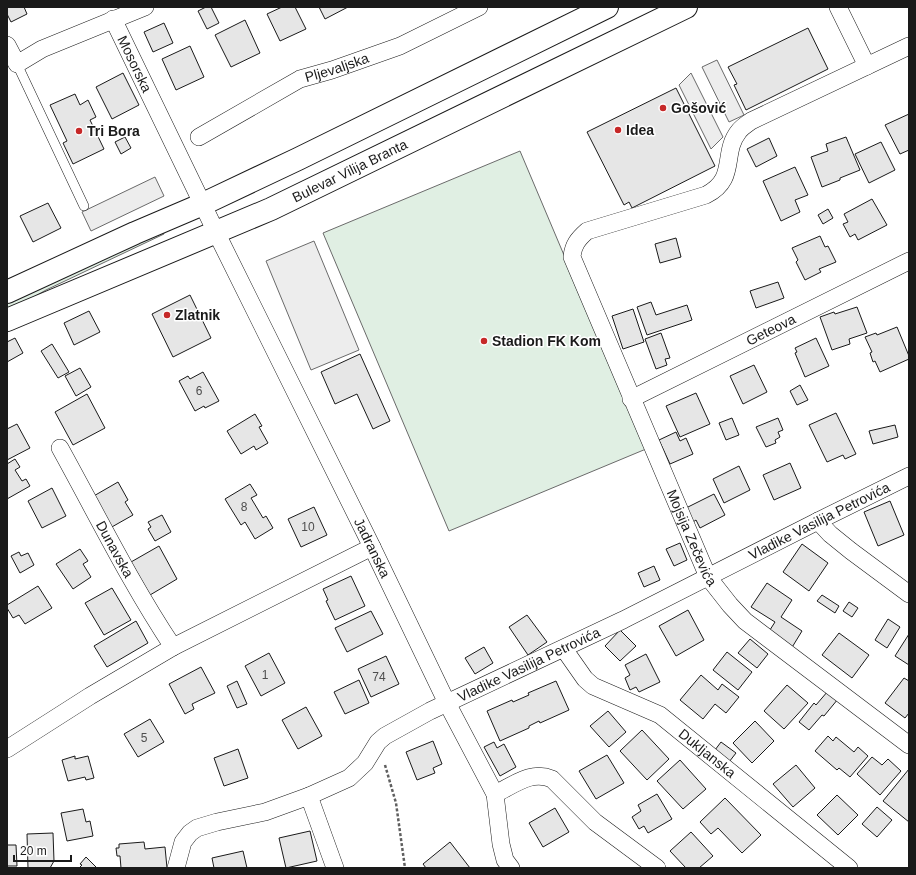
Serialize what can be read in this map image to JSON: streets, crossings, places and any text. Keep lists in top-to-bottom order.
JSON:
{
  "streets": {
    "main road": ["Bulevar Vilija Branta"],
    "street": [
      "Mosorska",
      "Pljevaljska",
      "Geteova",
      "Vladike Vasilija Petrovića",
      "Mojsija Zečevića",
      "Jadranska",
      "Dunavska",
      "Dukljanska"
    ]
  },
  "crossings": [
    ["Mosorska", "Bulevar Vilija Branta"],
    ["Mosorska", "Jadranska"],
    ["Bulevar Vilija Branta", "Jadranska"],
    ["Geteova", "Mojsija Zečevića"],
    ["Vladike Vasilija Petrovića", "Mojsija Zečevića"],
    ["Vladike Vasilija Petrovića", "Jadranska"],
    ["Vladike Vasilija Petrovića", "Dukljanska"]
  ],
  "places": [
    "Gošović",
    "Idea",
    "Tri Bora",
    "Zlatnik",
    "Stadion FK Kom"
  ],
  "house_numbers": [
    "6",
    "8",
    "10",
    "1",
    "74",
    "5"
  ],
  "scale_bar": "20 m"
}
